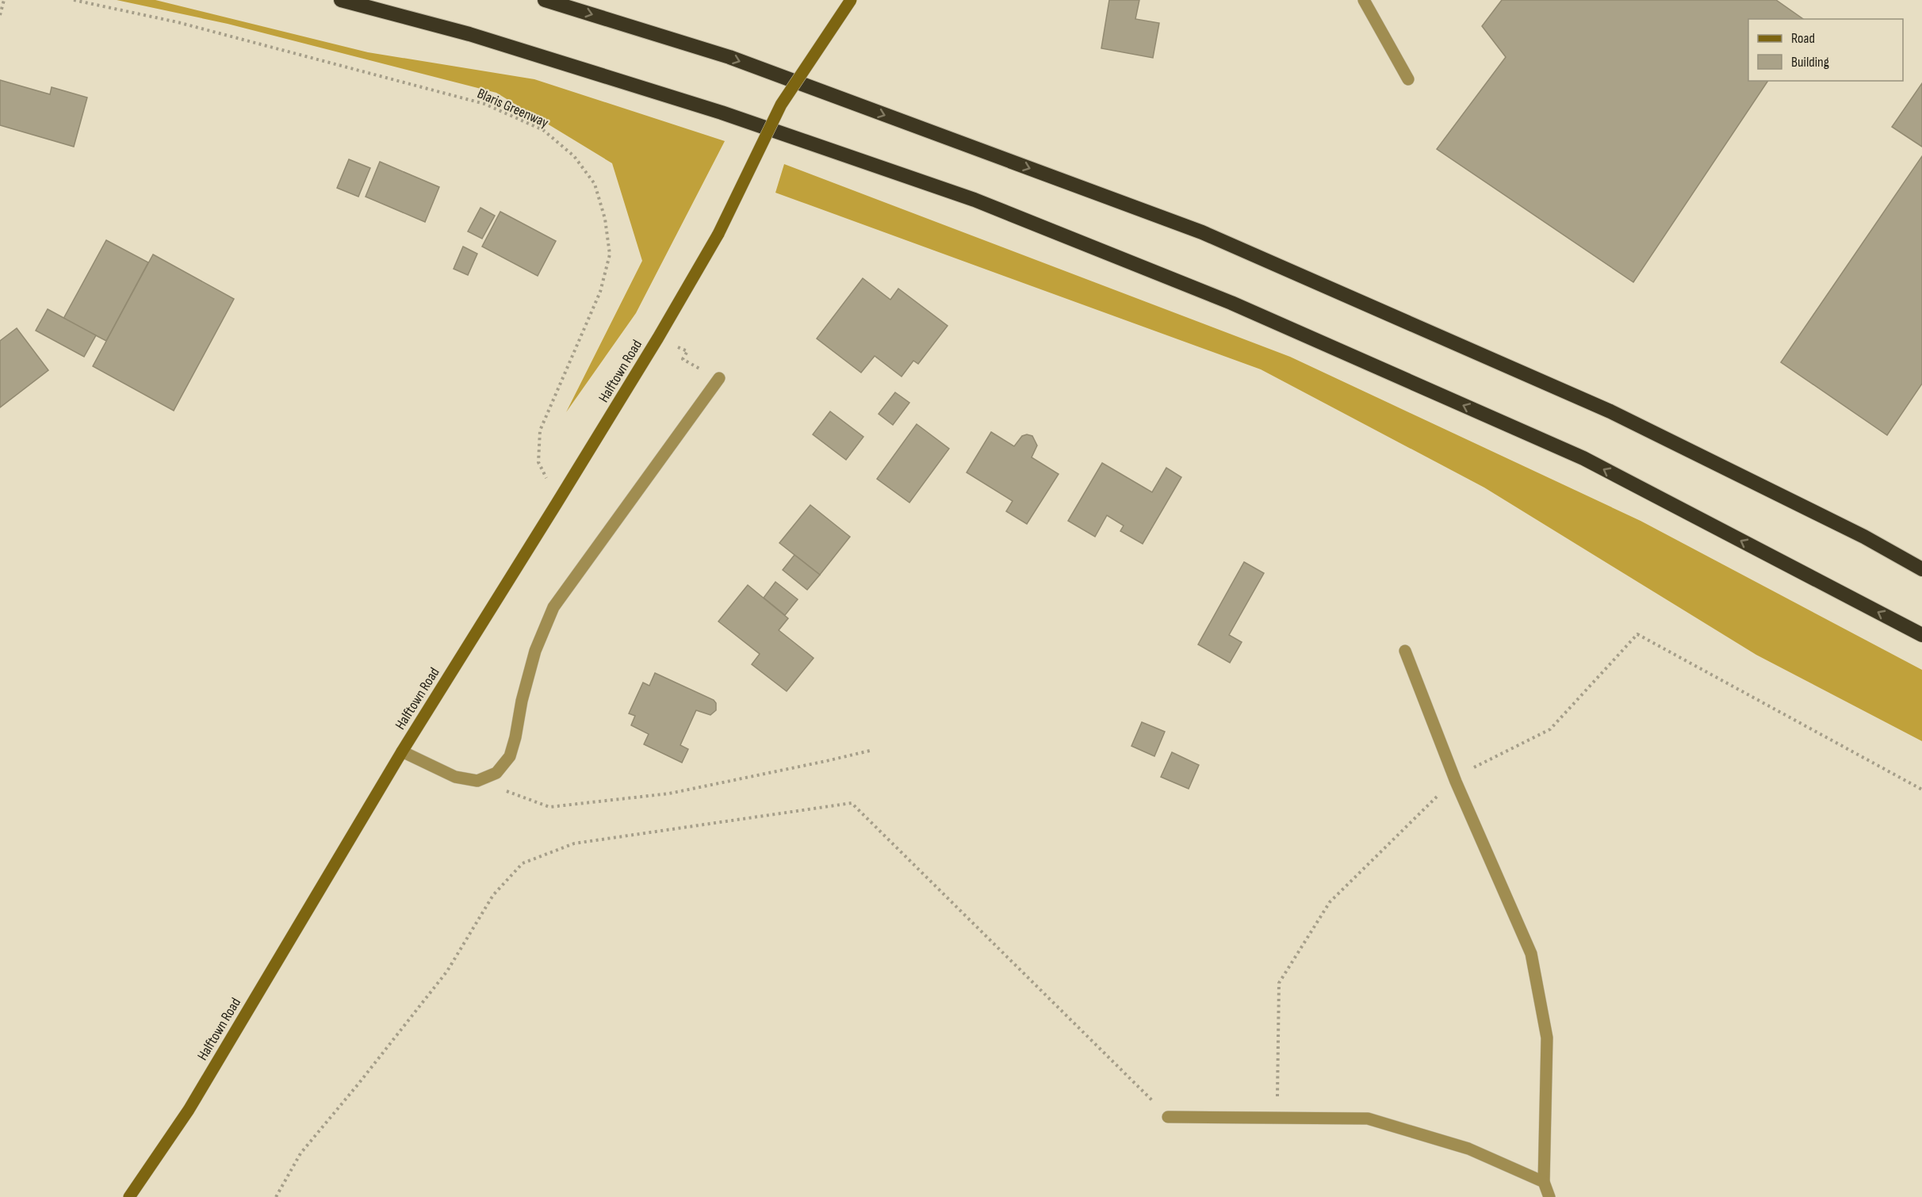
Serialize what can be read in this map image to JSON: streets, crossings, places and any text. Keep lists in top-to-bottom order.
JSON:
{
  "streets": {
    "street": ["Halftown Road"],
    "path": ["Blaris Greenway"]
  },
  "crossings": [
    ["Blaris Greenway", "Halftown Road"]
  ],
  "legend": ["Road", "Building"]
}
